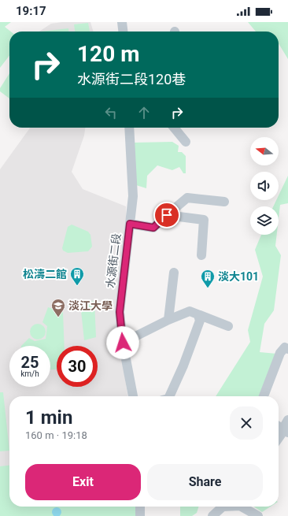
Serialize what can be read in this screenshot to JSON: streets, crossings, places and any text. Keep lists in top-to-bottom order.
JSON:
{
  "streets": {
    "street": ["水源街二段"]
  },
  "places": {
    "building": ["松濤二館", "淡大101"],
    "school or university": ["淡江大學"]
  },
  "north": "left",
  "page": {
    "status": "19:17",
    "turn": ["120 m", "水源街二段120巷"],
    "speed": "25 km/h",
    "limit": "30",
    "heading": ["1 min", "160 m · 19:18"],
    "buttons": ["Exit", "Share"]
  }
}
